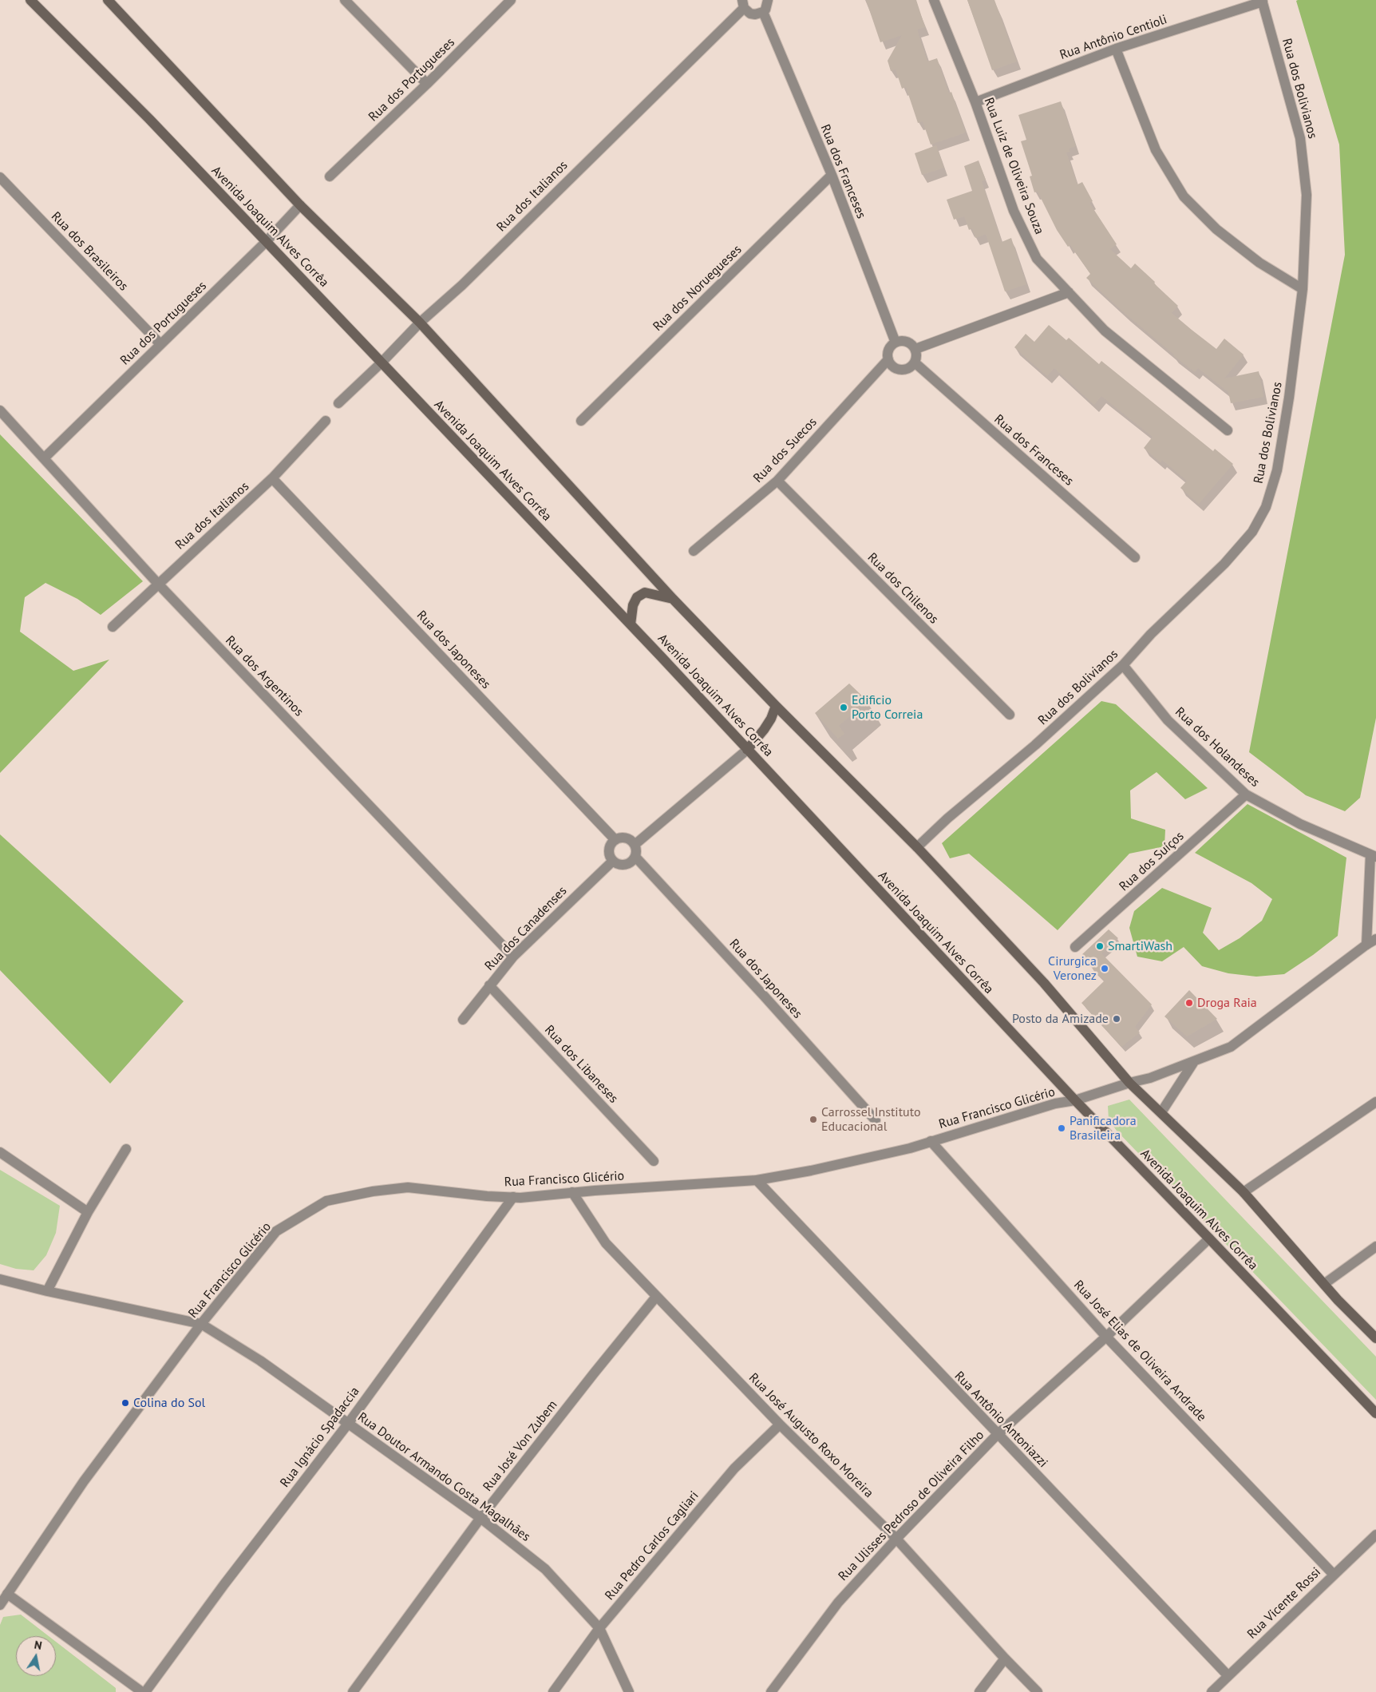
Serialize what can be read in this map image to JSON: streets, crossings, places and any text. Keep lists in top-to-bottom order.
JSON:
{
  "streets": {
    "main road": ["Avenida Joaquim Alves Corrêa"],
    "street": [
      "Rua Antônio Centioli",
      "Rua dos Portugueses",
      "Rua dos Bolivianos",
      "Rua Luiz de Oliveira Souza",
      "Rua dos Franceses",
      "Rua dos Italianos",
      "Rua dos Brasileiros",
      "Rua dos Noruegueses",
      "Rua dos Suecos",
      "Rua dos Chilenos",
      "Rua dos Japoneses",
      "Rua dos Argentinos",
      "Rua dos Holandeses",
      "Rua dos Suíços",
      "Rua dos Canadenses",
      "Rua dos Libaneses",
      "Rua Francisco Glicério",
      "Rua José Elias de Oliveira Andrade",
      "Rua Antônio Antoniazzi",
      "Rua José Augusto Roxo Moreira",
      "Rua Ignácio Spadaccia",
      "Rua José Von Zubem",
      "Rua Doutor Armando Costa Magalhães",
      "Rua Ulisses Pedroso de Oliveira Filho",
      "Rua Pedro Carlos Cagliari",
      "Rua Vicente Rossi"
    ]
  },
  "crossings": [
    ["Rua Antônio Centioli", "Rua dos Bolivianos"],
    ["Rua Antônio Centioli", "Rua Luiz de Oliveira Souza"],
    ["Rua dos Portugueses", "Avenida Joaquim Alves Corrêa"],
    ["Rua dos Portugueses", "Rua dos Brasileiros"],
    ["Rua dos Portugueses", "Rua dos Argentinos"],
    ["Rua dos Bolivianos", "Rua dos Holandeses"],
    ["Rua dos Franceses", "Rua dos Noruegueses"],
    ["Rua dos Franceses", "Rua dos Suecos"],
    ["Rua dos Italianos", "Avenida Joaquim Alves Corrêa"],
    ["Rua dos Italianos", "Rua dos Japoneses"],
    ["Rua dos Italianos", "Rua dos Argentinos"],
    ["Avenida Joaquim Alves Corrêa", "Rua Francisco Glicério"],
    ["Avenida Joaquim Alves Corrêa", "Rua Ulisses Pedroso de Oliveira Filho"],
    ["Rua dos Suecos", "Rua dos Chilenos"],
    ["Rua dos Japoneses", "Rua dos Canadenses"],
    ["Rua dos Argentinos", "Rua dos Canadenses"],
    ["Rua dos Holandeses", "Rua dos Suíços"],
    ["Rua dos Canadenses", "Rua dos Libaneses"],
    ["Rua Francisco Glicério", "Rua José Elias de Oliveira Andrade"],
    ["Rua Francisco Glicério", "Rua Antônio Antoniazzi"],
    ["Rua Francisco Glicério", "Rua José Augusto Roxo Moreira"],
    ["Rua Francisco Glicério", "Rua Ignácio Spadaccia"],
    ["Rua Francisco Glicério", "Rua Doutor Armando Costa Magalhães"],
    ["Rua José Elias de Oliveira Andrade", "Rua Ulisses Pedroso de Oliveira Filho"],
    ["Rua José Elias de Oliveira Andrade", "Rua Vicente Rossi"],
    ["Rua Antônio Antoniazzi", "Rua Ulisses Pedroso de Oliveira Filho"],
    ["Rua Antônio Antoniazzi", "Rua Vicente Rossi"],
    ["Rua José Augusto Roxo Moreira", "Rua José Von Zubem"],
    ["Rua José Augusto Roxo Moreira", "Rua Ulisses Pedroso de Oliveira Filho"],
    ["Rua José Augusto Roxo Moreira", "Rua Pedro Carlos Cagliari"],
    ["Rua Ignácio Spadaccia", "Rua Doutor Armando Costa Magalhães"],
    ["Rua José Von Zubem", "Rua Doutor Armando Costa Magalhães"],
    ["Rua Doutor Armando Costa Magalhães", "Rua Pedro Carlos Cagliari"]
  ],
  "places": [
    "Edificio Porto Correia",
    "SmartiWash",
    "Cirurgica Veronez",
    "Droga Raia",
    "Posto da Amizade",
    "Carrossel Instituto Educacional",
    "Panificadora Brasileira",
    "Colina do Sol"
  ],
  "north": "top"
}
